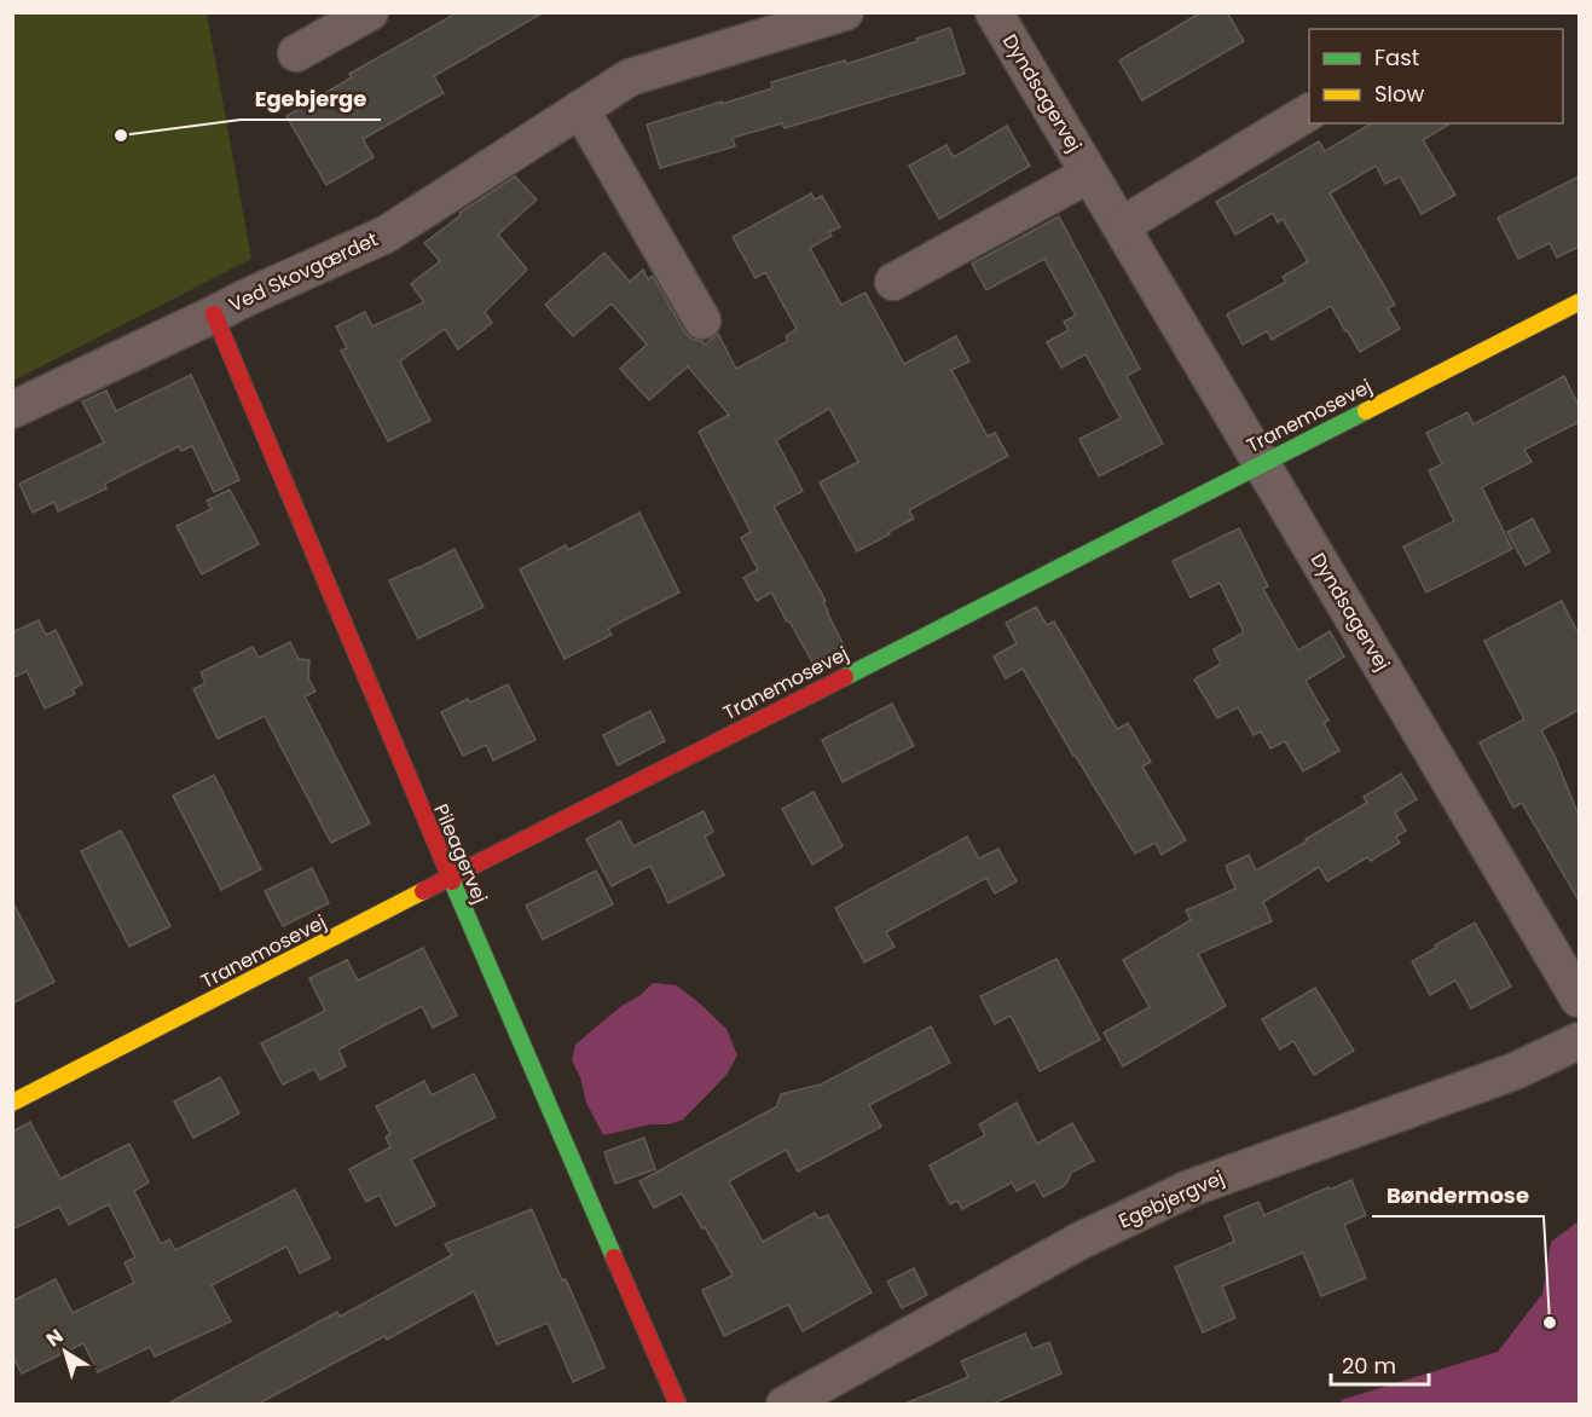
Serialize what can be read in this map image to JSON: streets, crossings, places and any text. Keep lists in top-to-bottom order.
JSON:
{
  "streets": {
    "street": [
      "Dyndsagervej",
      "Ved Skovgærdet",
      "Tranemosevej",
      "Pileagervej",
      "Egebjergvej"
    ]
  },
  "crossings": [
    ["Dyndsagervej", "Tranemosevej"],
    ["Ved Skovgærdet", "Pileagervej"],
    ["Tranemosevej", "Pileagervej"]
  ],
  "places": ["Egebjerge", "Bøndermose"],
  "legend": ["Fast", "Slow"],
  "scale_bar": "20 m",
  "north": "top left"
}
